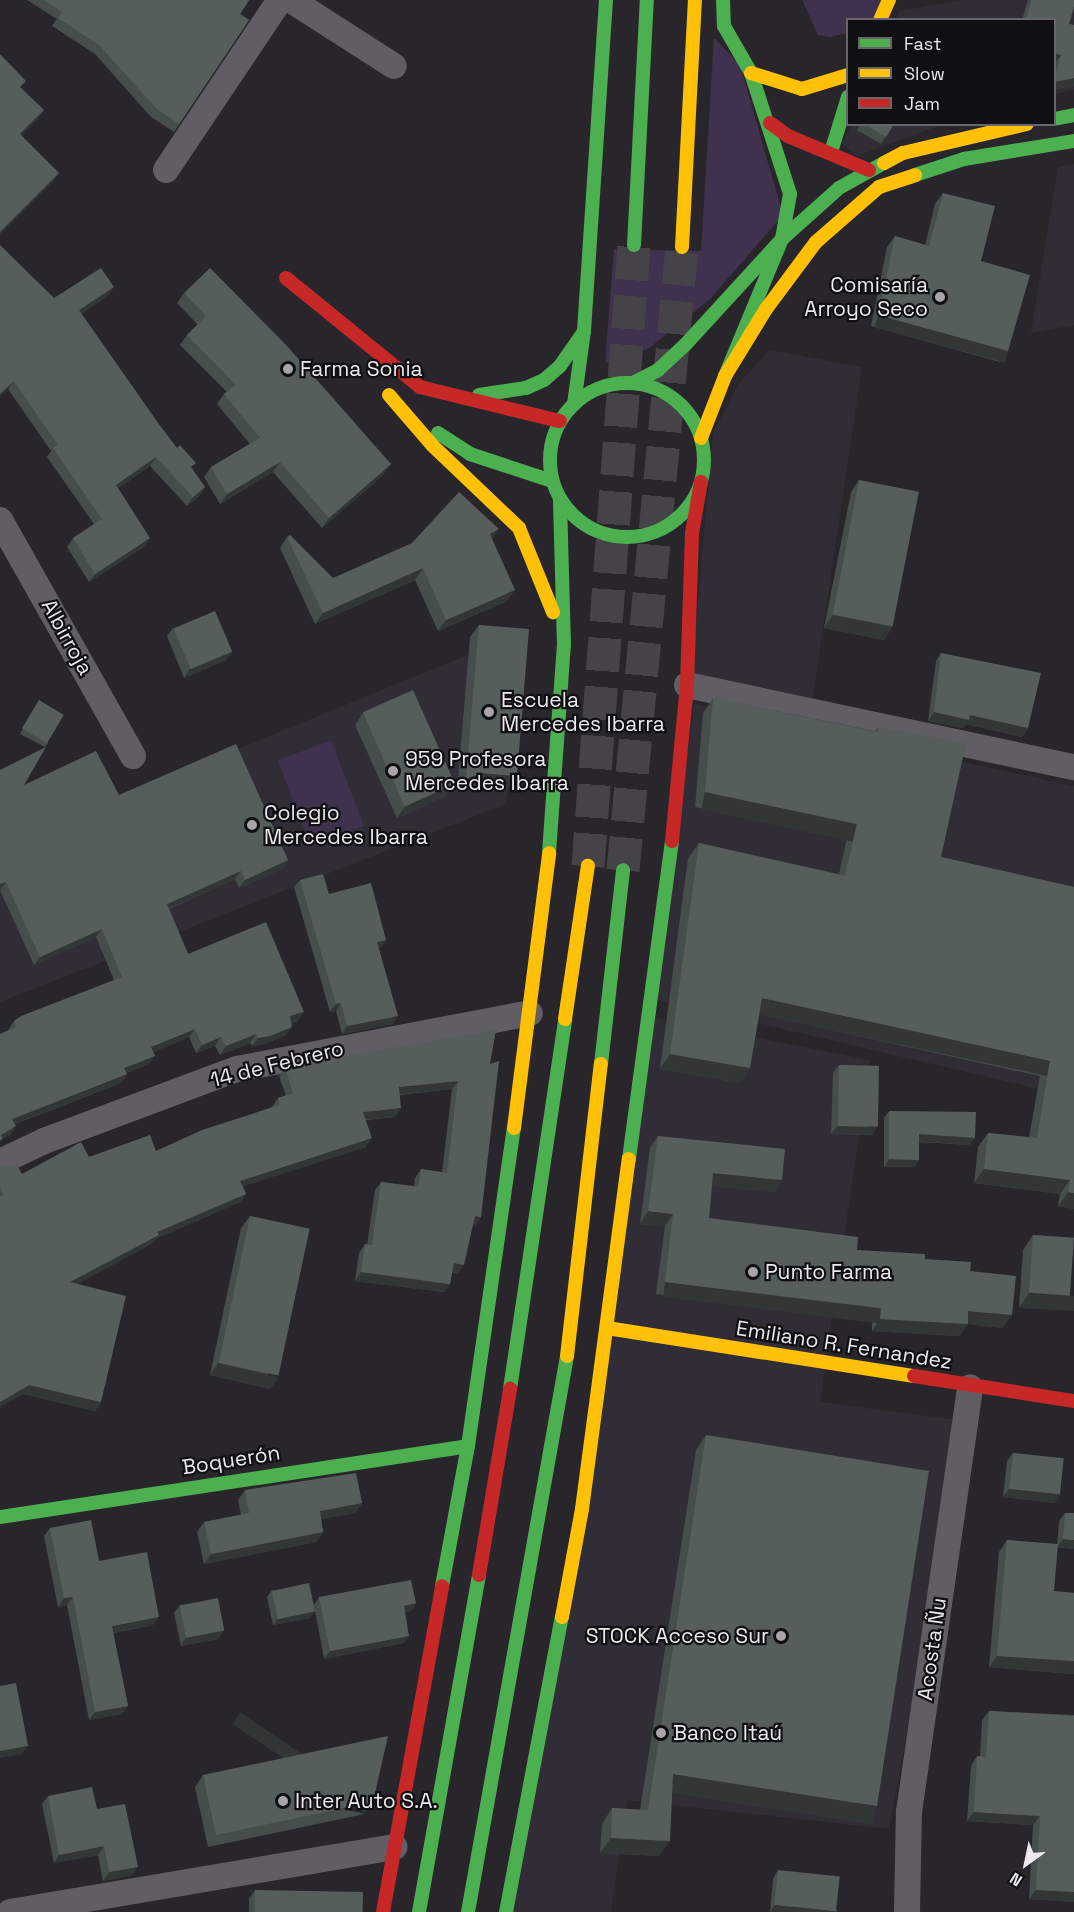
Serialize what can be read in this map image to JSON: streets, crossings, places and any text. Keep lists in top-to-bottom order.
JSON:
{
  "streets": {
    "main road": ["Emiliano R. Fernandez", "Boquerón"],
    "street": ["Albirroja", "14 de Febrero", "Acosta Ñu"]
  },
  "crossings": [
    ["Emiliano R. Fernandez", "Acosta Ñu"]
  ],
  "places": [
    "Comisaría Arroyo Seco",
    "Farma Sonia",
    "Escuela Mercedes Ibarra",
    "959 Profesora Mercedes Ibarra",
    "Colegio Mercedes Ibarra",
    "Punto Farma",
    "STOCK Acceso Sur",
    "Banco Itaú",
    "Inter Auto S.A."
  ],
  "legend": ["Fast", "Slow", "Jam"],
  "north": "bottom left"
}
